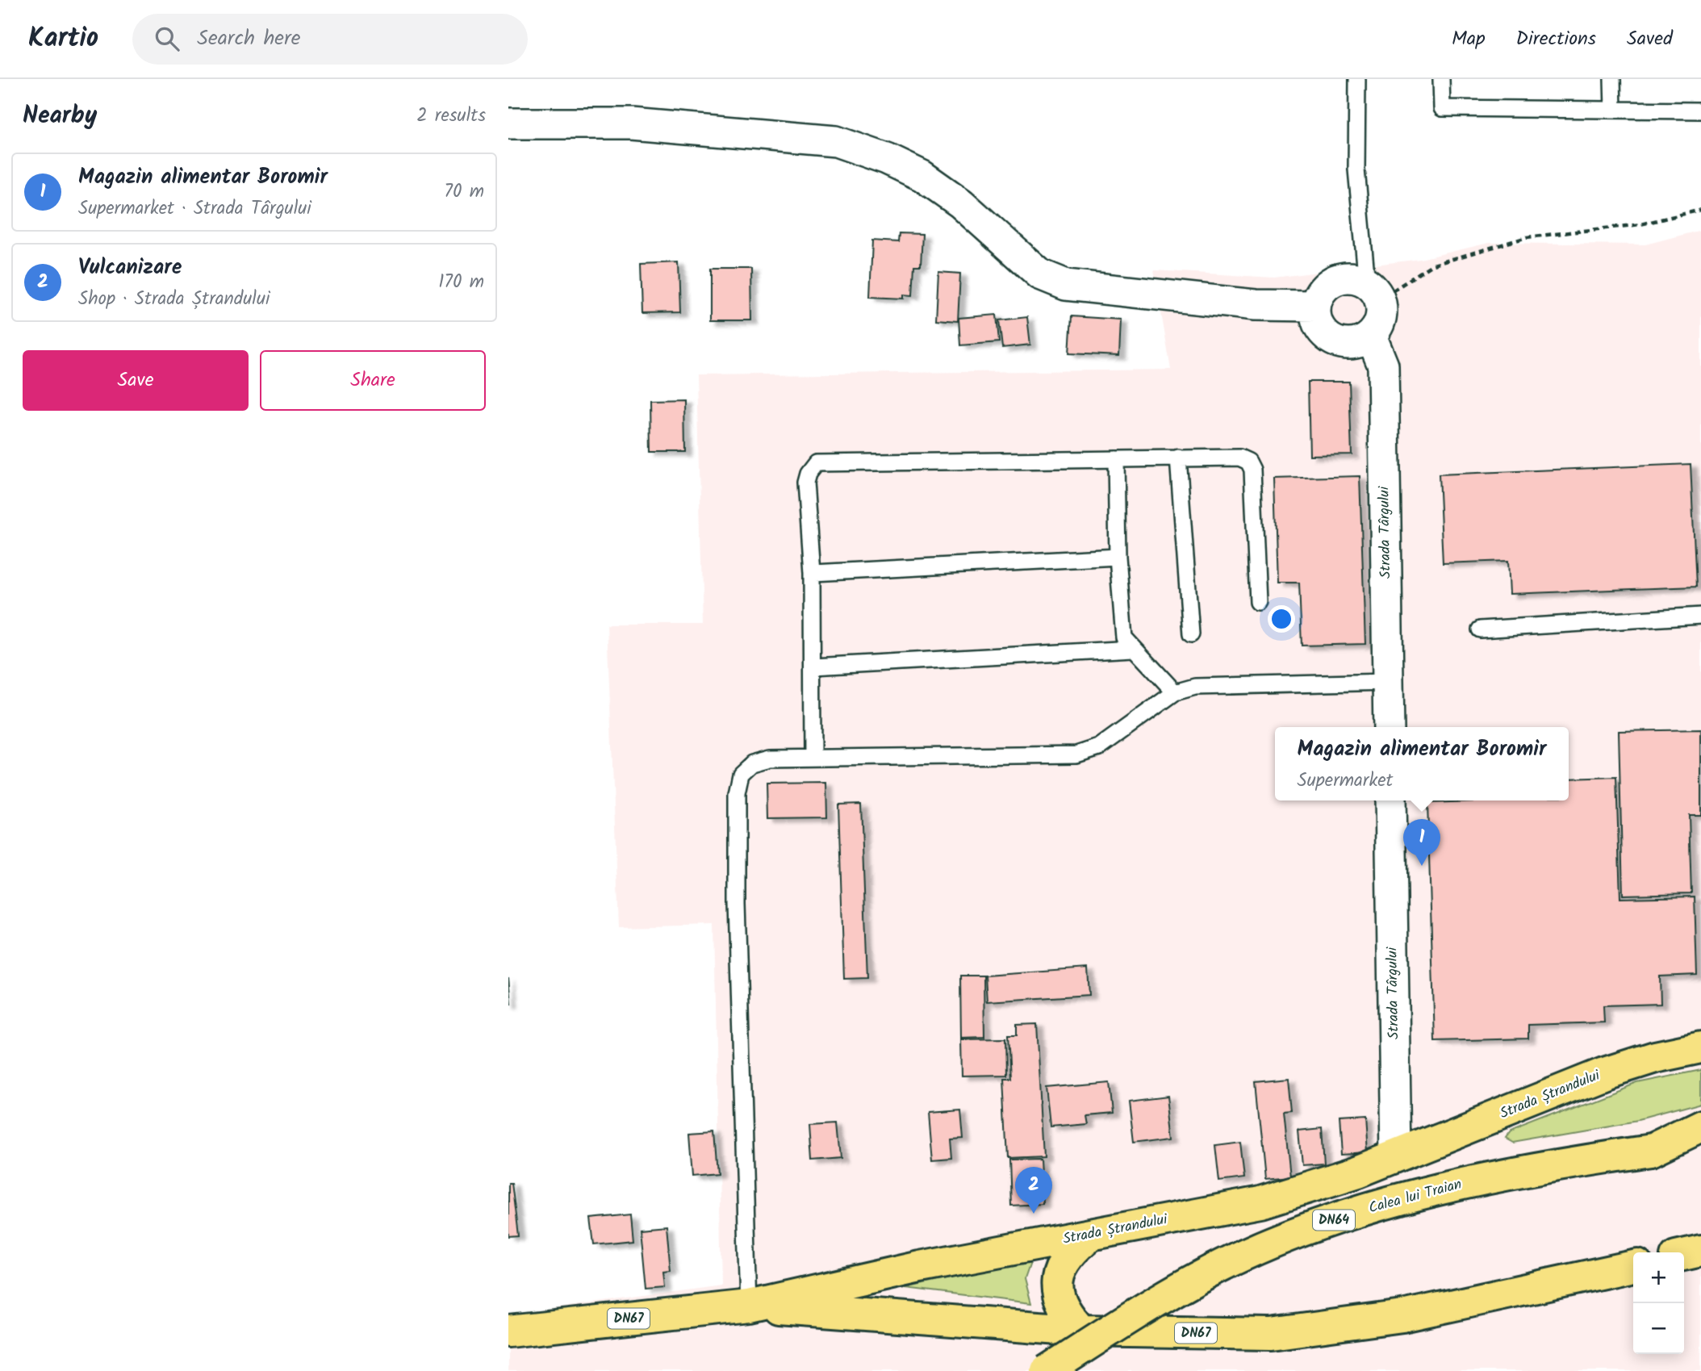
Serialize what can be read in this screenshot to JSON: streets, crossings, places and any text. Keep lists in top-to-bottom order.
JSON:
{
  "streets": {
    "main road": [
      "Strada Ștrandului",
      "Calea lui Traian",
      "DN64",
      "DN67"
    ],
    "street": ["Strada Târgului"]
  },
  "crossings": [
    ["Strada Târgului", "Strada Ștrandului"],
    ["Strada Ștrandului", "DN67"]
  ],
  "page": {
    "header": "Kartio",
    "search": "Search here",
    "nav": ["Map", "Directions", "Saved"],
    "heading": ["Nearby", "2 results"],
    "list": [
      {
        "mark": "1",
        "name": "Magazin alimentar Boromir",
        "note": "Supermarket · Strada Târgului",
        "value": "70 m"
      },
      {
        "mark": "2",
        "name": "Vulcanizare",
        "note": "Shop · Strada Ștrandului",
        "value": "170 m"
      }
    ],
    "buttons": ["Save", "Share"],
    "popup": ["Magazin alimentar Boromir", "Supermarket"],
    "pins": ["1", "2"],
    "map_buttons": ["+", "−"]
  }
}
